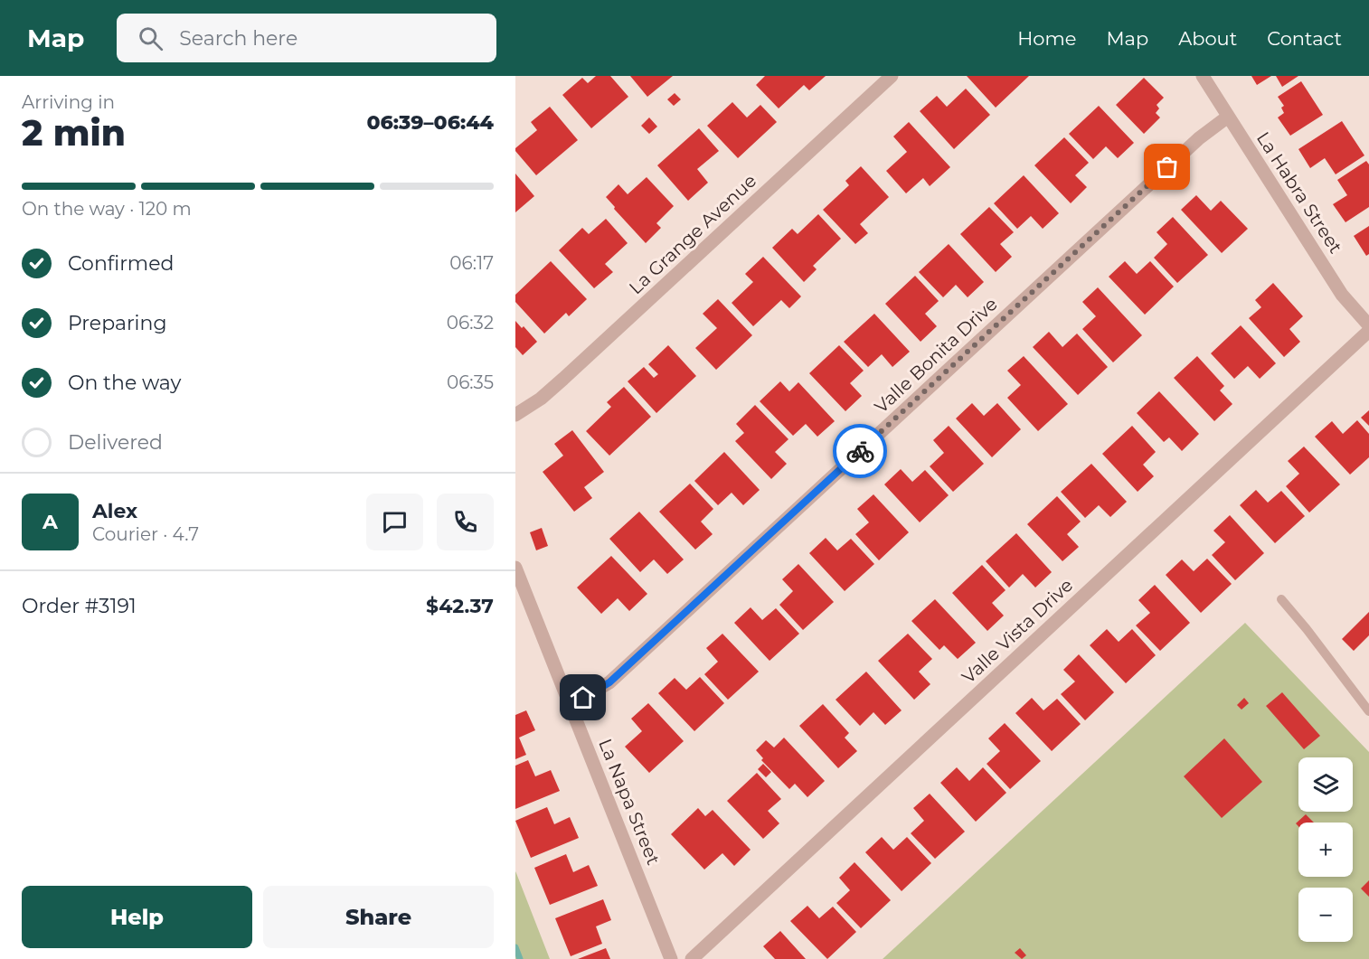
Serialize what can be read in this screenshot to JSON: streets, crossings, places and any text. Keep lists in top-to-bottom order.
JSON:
{
  "streets": {
    "street": [
      "La Habra Street",
      "La Grange Avenue",
      "Valle Bonita Drive",
      "Valle Vista Drive",
      "La Napa Street"
    ]
  },
  "crossings": [
    ["La Habra Street", "Valle Bonita Drive"],
    ["Valle Bonita Drive", "La Napa Street"]
  ],
  "page": {
    "header": "Map",
    "search": "Search here",
    "nav": [
      "Home",
      "Map",
      "About",
      "Contact"
    ],
    "heading": ["2 min", "Arriving in", "06:39–06:44"],
    "panel": [
      "Alex",
      "Courier · 4.7",
      "Order #3191",
      "$42.37"
    ],
    "bar": "On the way · 120 m",
    "list": [
      ["Confirmed", "06:17"],
      ["Preparing", "06:32"],
      ["On the way", "06:35"],
      "Delivered"
    ],
    "round": "A",
    "map_buttons": ["+", "−"],
    "buttons": ["Help", "Share"]
  }
}
